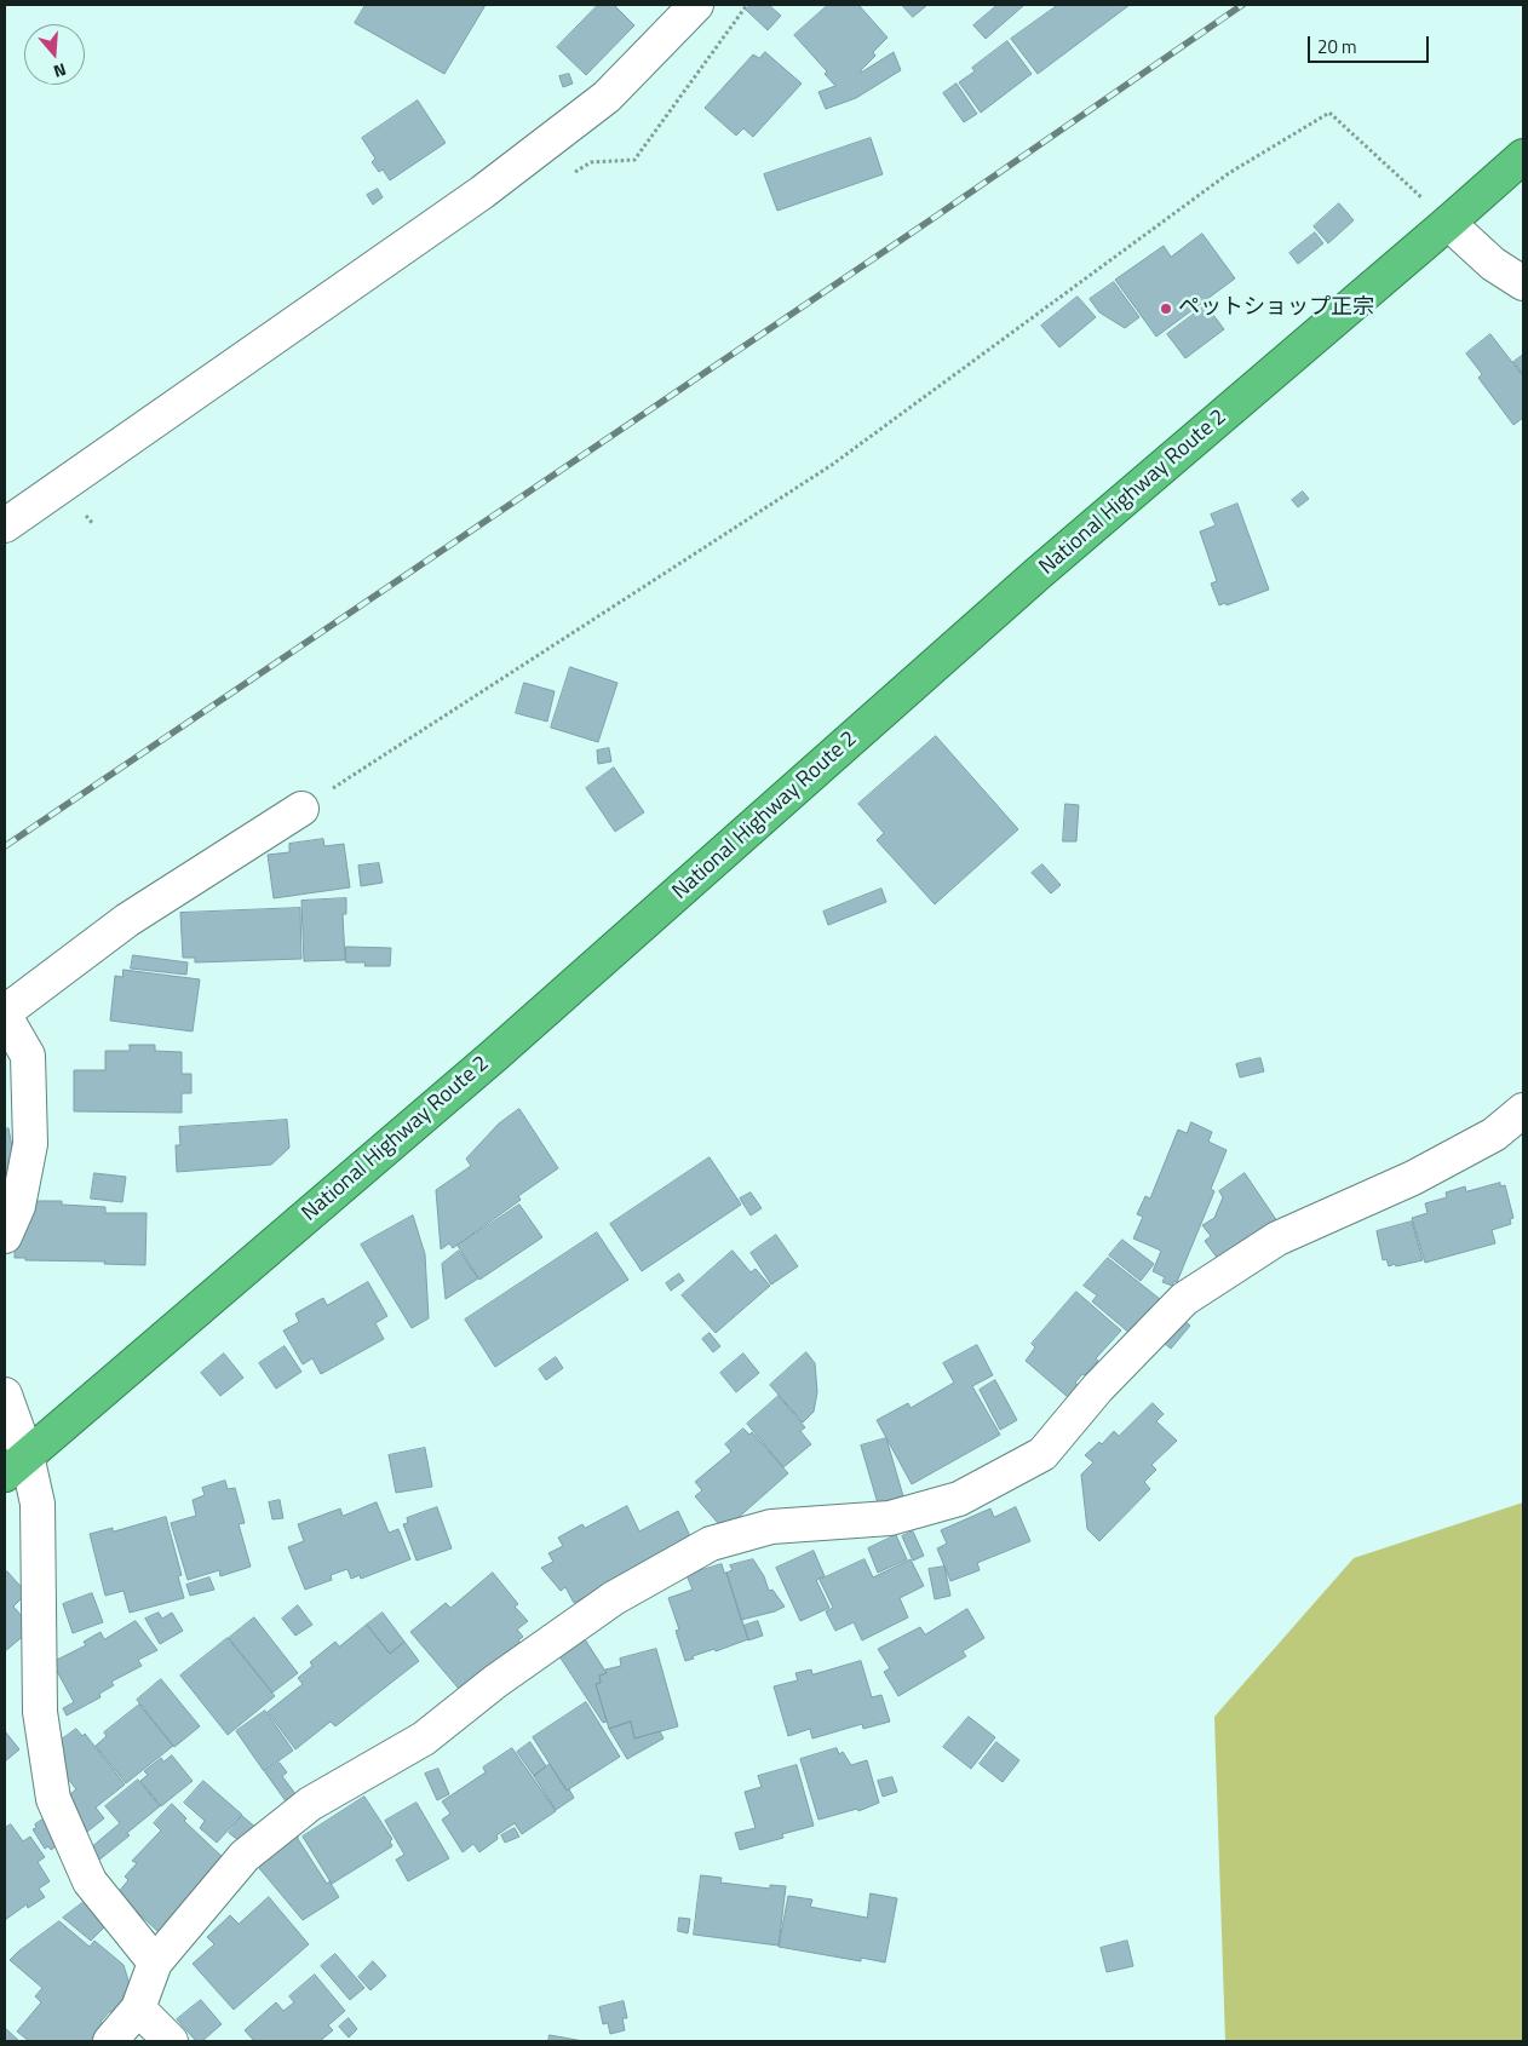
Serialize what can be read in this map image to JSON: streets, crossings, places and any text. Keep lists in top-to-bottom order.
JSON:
{
  "streets": {
    "highway": ["National Highway Route 2"]
  },
  "places": ["ペットショップ正宗"],
  "scale_bar": "20 m",
  "north": "bottom"
}
